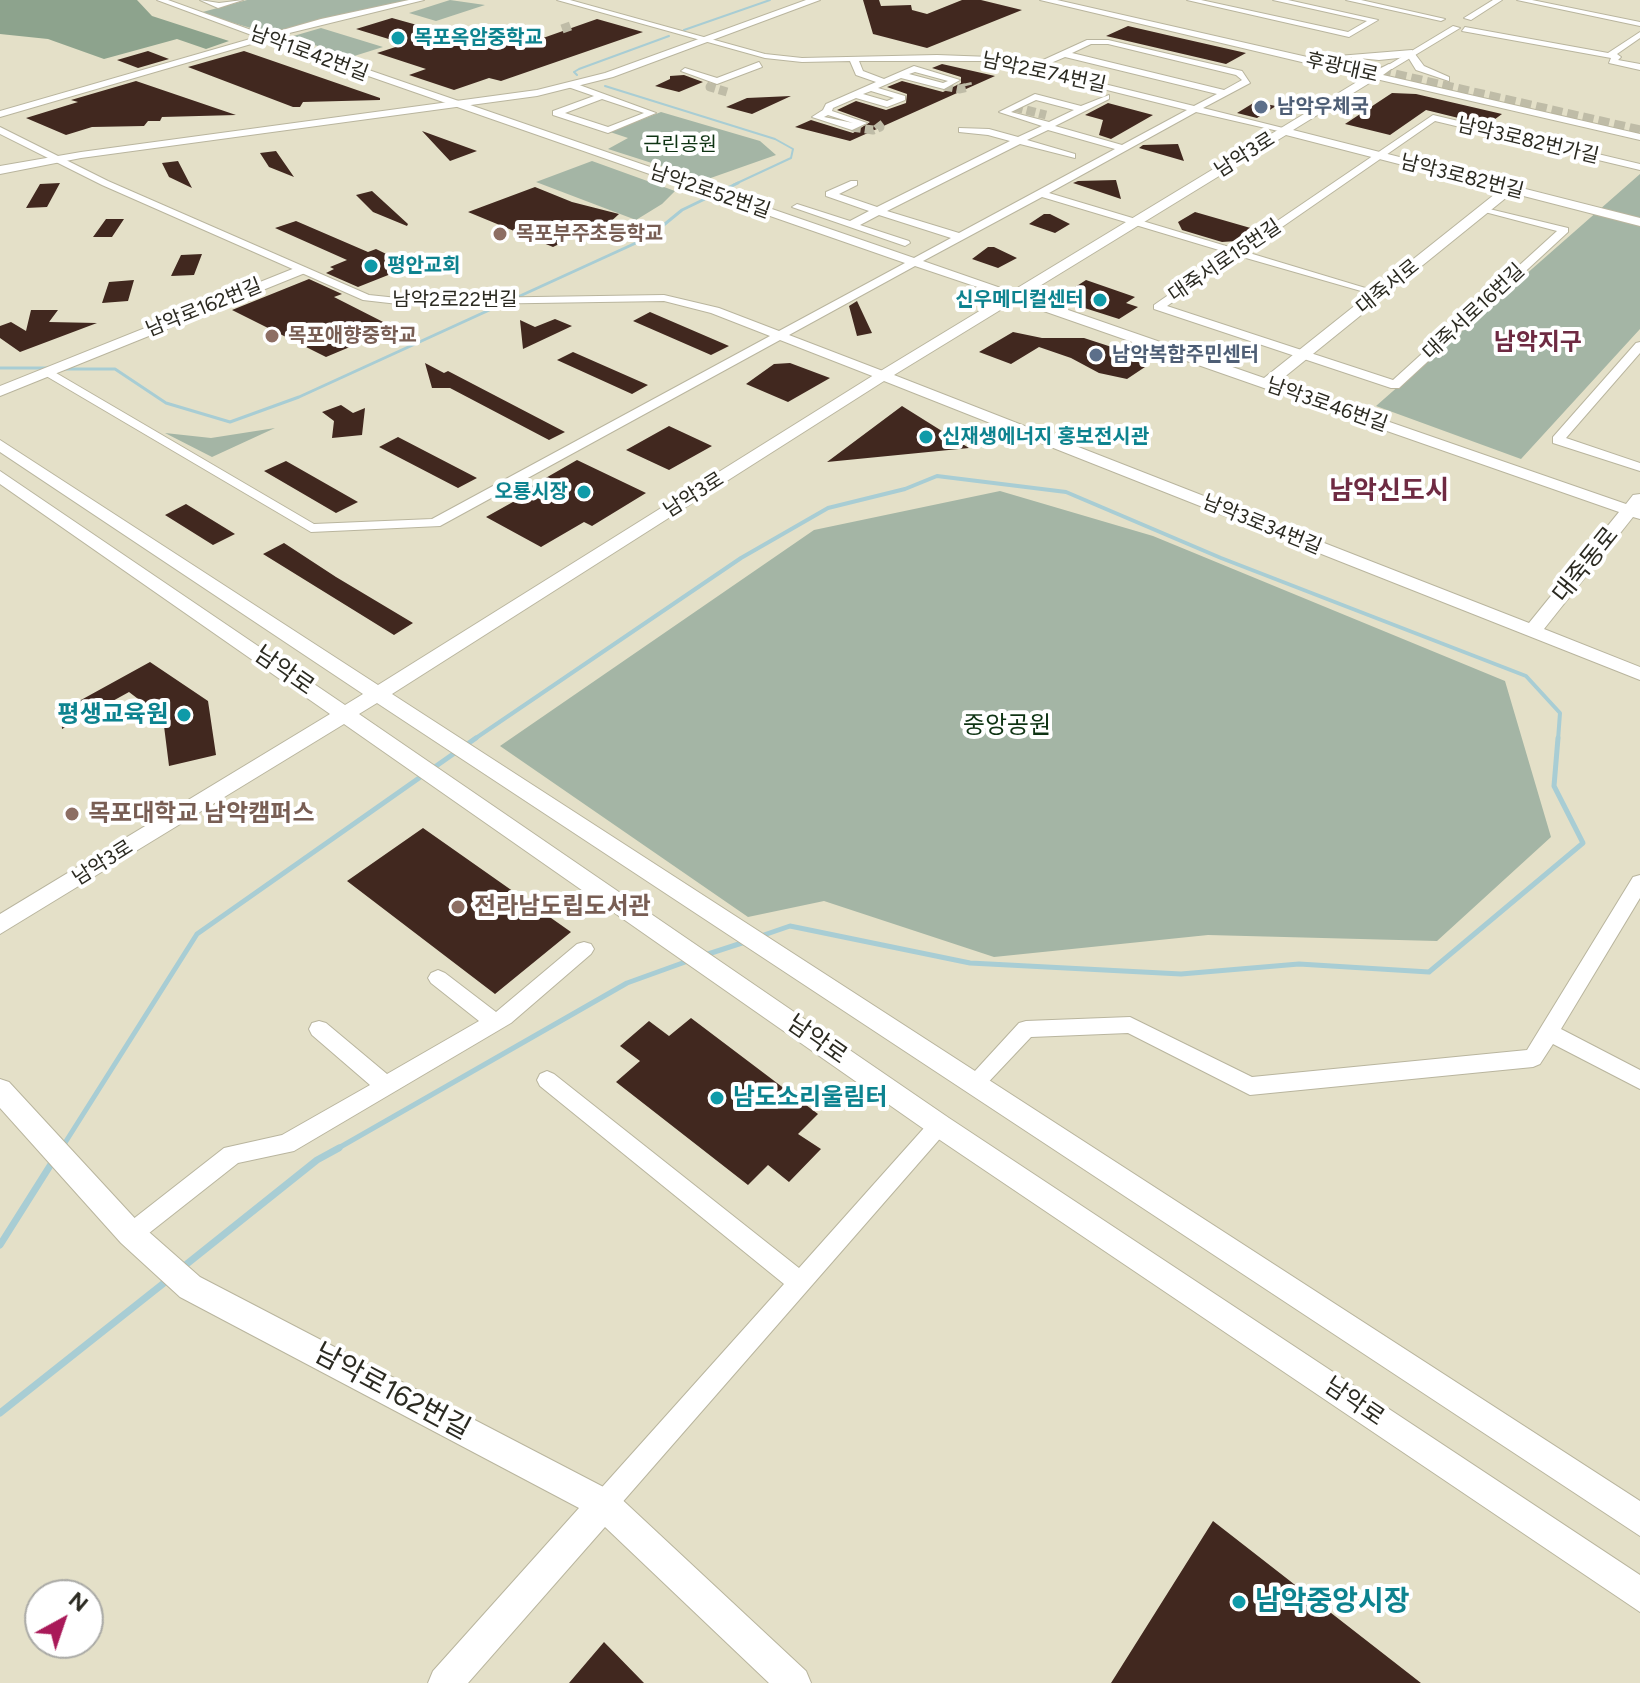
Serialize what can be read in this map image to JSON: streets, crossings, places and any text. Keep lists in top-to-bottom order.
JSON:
{
  "streets": {
    "street": [
      "남악1로42번길",
      "후광대로",
      "남악2로74번길",
      "남악3로82번가길",
      "남악3로",
      "남악3로82번길",
      "남악2로52번길",
      "대죽서로15번길",
      "대죽서로",
      "남악2로22번길",
      "남악로162번길",
      "대죽서로16번길",
      "남악3로46번길",
      "남악3로34번길",
      "대죽동로",
      "남악로"
    ]
  },
  "crossings": [
    ["남악1로42번길", "남악2로52번길"],
    ["후광대로", "남악3로"],
    ["남악2로74번길", "남악3로"],
    ["남악2로74번길", "남악3로82번길"],
    ["남악3로82번가길", "남악3로82번길"],
    ["남악3로82번가길", "대죽서로15번길"],
    ["남악3로", "남악3로82번길"],
    ["남악3로", "남악2로52번길"],
    ["남악3로", "남악2로22번길"],
    ["남악3로", "남악3로46번길"],
    ["남악3로", "남악3로34번길"],
    ["남악3로", "남악로"],
    ["남악3로82번길", "대죽서로15번길"],
    ["남악3로82번길", "대죽서로"],
    ["남악2로52번길", "남악3로46번길"],
    ["대죽서로15번길", "대죽서로"],
    ["대죽서로15번길", "대죽서로16번길"],
    ["대죽서로", "대죽서로16번길"],
    ["대죽서로", "남악3로46번길"],
    ["남악2로22번길", "남악로162번길"],
    ["남악2로22번길", "남악3로34번길"],
    ["남악3로46번길", "대죽동로"],
    ["남악3로34번길", "대죽동로"]
  ],
  "districts": ["남악지구", "남악신도시"],
  "parks": ["근린공원", "중앙공원"],
  "places": [
    "목포옥암중학교",
    "남악우체국",
    "목포부주초등학교",
    "평안교회",
    "신우메디컬센터",
    "목포애향중학교",
    "남악복합주민센터",
    "신재생에너지 홍보전시관",
    "오룡시장",
    "평생교육원",
    "목포대학교 남악캠퍼스",
    "전라남도립도서관",
    "남도소리울림터",
    "남악중앙시장"
  ],
  "north": "top right"
}
